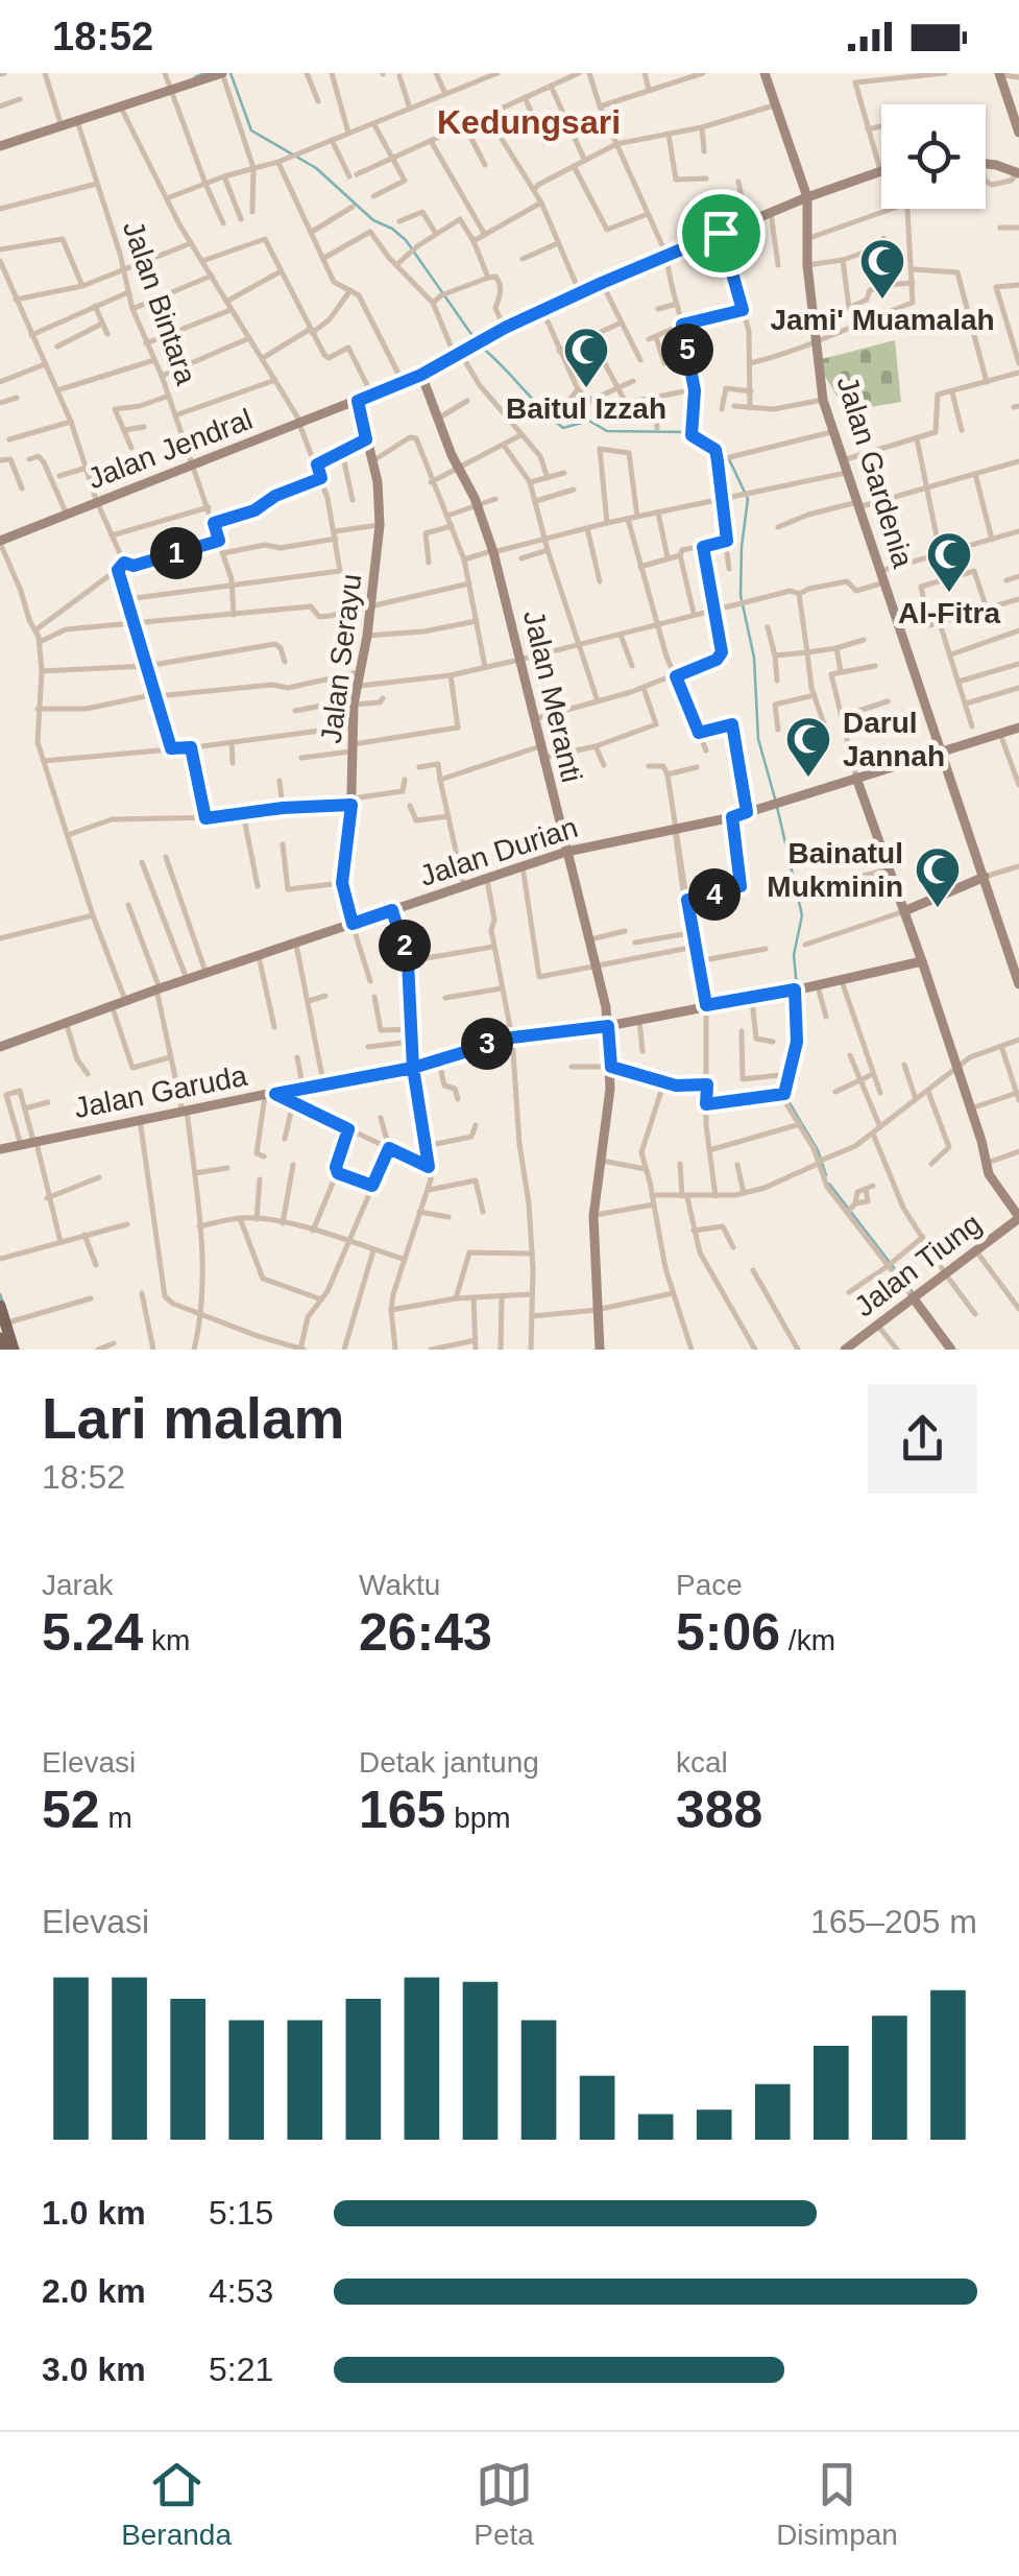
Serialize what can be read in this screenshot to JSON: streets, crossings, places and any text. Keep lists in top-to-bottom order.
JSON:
{
  "streets": {
    "street": [
      "Jalan Bintara",
      "Jalan Jendral",
      "Jalan Gardenia",
      "Jalan Serayu",
      "Jalan Meranti",
      "Jalan Durian",
      "Jalan Garuda",
      "Jalan Tiung"
    ]
  },
  "crossings": [
    ["Jalan Bintara", "Jalan Jendral"],
    ["Jalan Jendral", "Jalan Gardenia"],
    ["Jalan Jendral", "Jalan Serayu"],
    ["Jalan Jendral", "Jalan Meranti"],
    ["Jalan Gardenia", "Jalan Durian"],
    ["Jalan Serayu", "Jalan Durian"],
    ["Jalan Meranti", "Jalan Durian"],
    ["Jalan Meranti", "Jalan Garuda"]
  ],
  "districts": ["Kedungsari"],
  "places": {
    "mosque": [
      "Jami' Muamalah",
      "Baitul Izzah",
      "Al-Fitra",
      "Darul Jannah",
      "Bainatul Mukminin"
    ]
  },
  "page": {
    "status": "18:52",
    "pins": [
      "5",
      "1",
      "4",
      "2",
      "3"
    ],
    "heading": ["Lari malam", "18:52"],
    "stats": [
      ["Jarak", "5.24 km"],
      ["Waktu", "26:43"],
      ["Pace", "5:06 /km"],
      ["Elevasi", "52 m"],
      ["Detak jantung", "165 bpm"],
      ["kcal", "388"]
    ],
    "chart": ["Elevasi", "165–205 m"],
    "list": [
      {
        "name": "1.0 km",
        "note": "5:15"
      },
      {
        "name": "2.0 km",
        "note": "4:53"
      },
      {
        "name": "3.0 km",
        "note": "5:21"
      }
    ],
    "tabs": ["Beranda", "Peta", "Disimpan"]
  }
}
